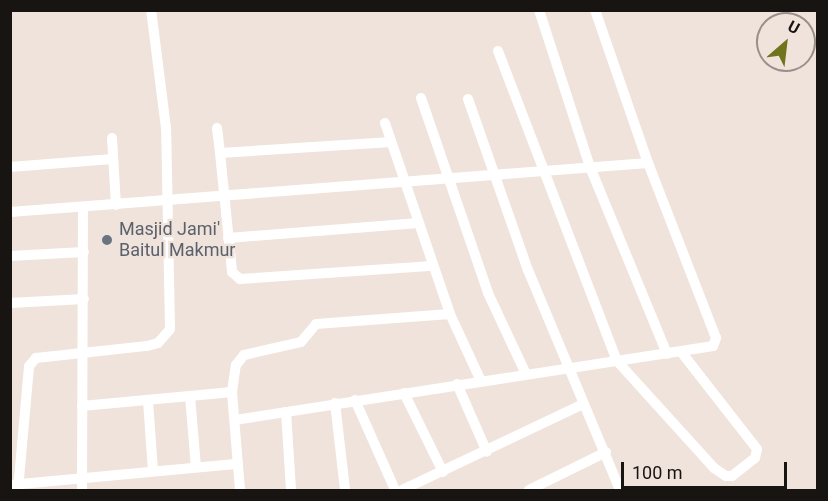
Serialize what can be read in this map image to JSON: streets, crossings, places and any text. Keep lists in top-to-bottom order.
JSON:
{
  "places": ["Masjid Jami' Baitul Makmur"],
  "scale_bar": "100 m",
  "north": "top right"
}
